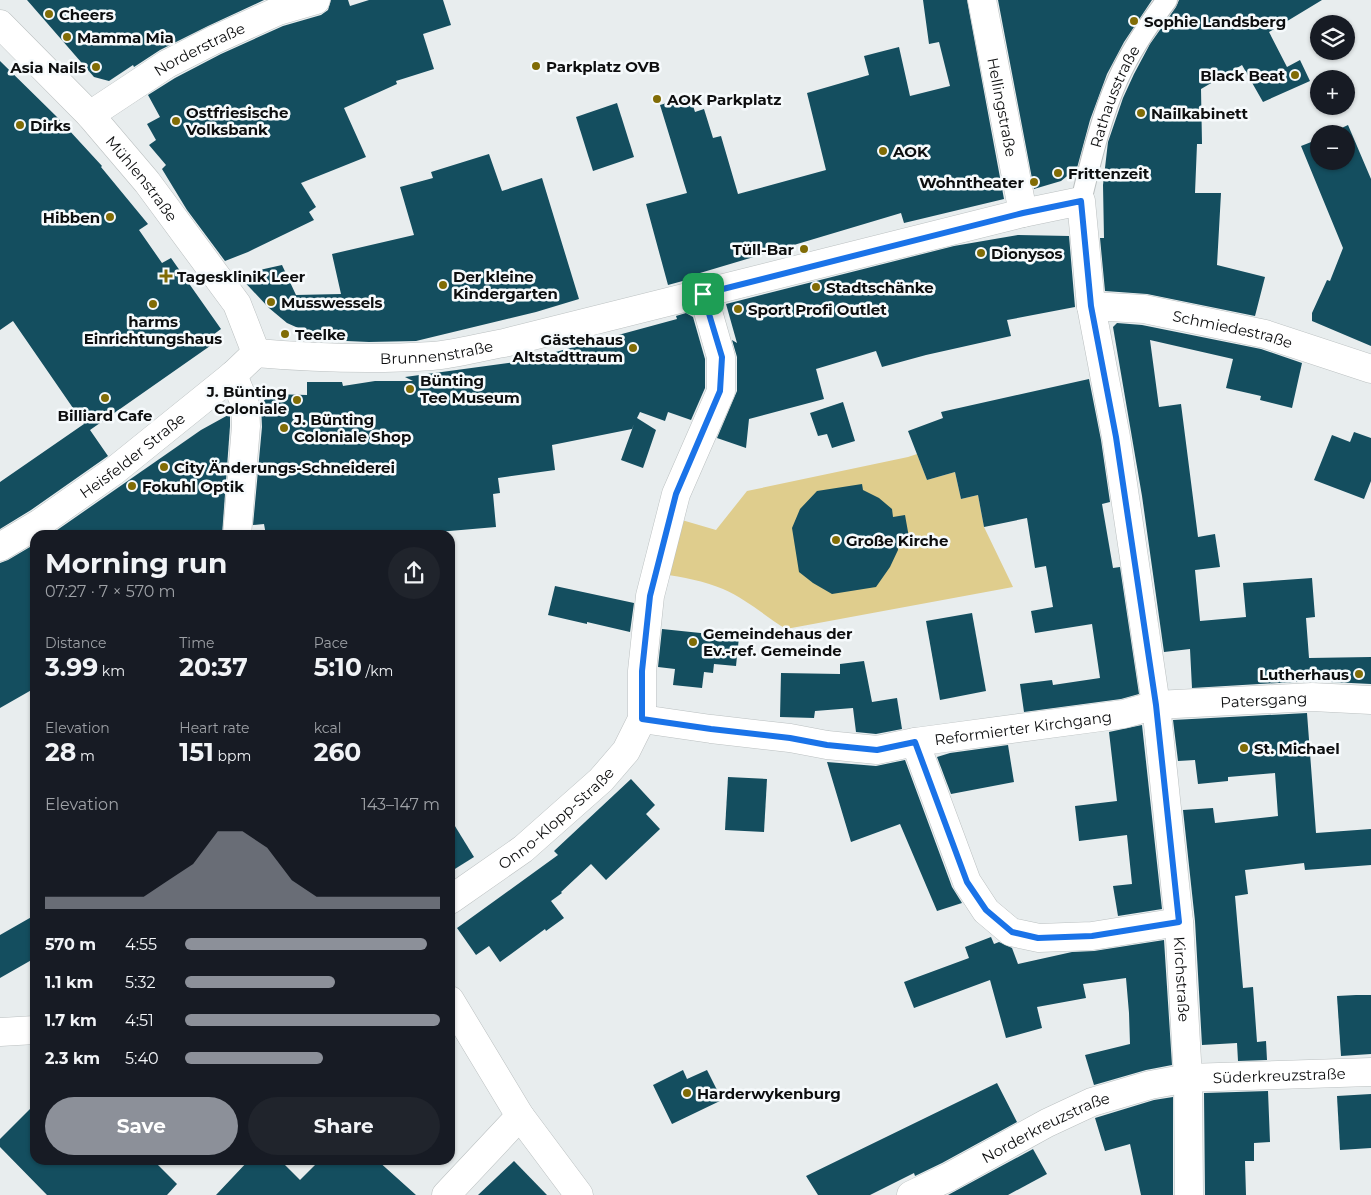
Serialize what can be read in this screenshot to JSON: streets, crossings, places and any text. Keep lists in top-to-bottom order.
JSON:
{
  "streets": {
    "street": [
      "Norderstraße",
      "Rathausstraße",
      "Hellingstraße",
      "Mühlenstraße",
      "Schmiedestraße",
      "Brunnenstraße",
      "Heisfelder Straße",
      "Patersgang",
      "Reformierter Kirchgang",
      "Onno-Klopp-Straße",
      "Kirchstraße",
      "Süderkreuzstraße",
      "Norderkreuzstraße"
    ]
  },
  "crossings": [
    ["Norderstraße", "Mühlenstraße"],
    ["Rathausstraße", "Brunnenstraße"],
    ["Rathausstraße", "Kirchstraße"],
    ["Hellingstraße", "Brunnenstraße"],
    ["Mühlenstraße", "Brunnenstraße"],
    ["Mühlenstraße", "Heisfelder Straße"],
    ["Schmiedestraße", "Kirchstraße"],
    ["Brunnenstraße", "Heisfelder Straße"],
    ["Brunnenstraße", "Kirchstraße"],
    ["Patersgang", "Reformierter Kirchgang"],
    ["Patersgang", "Kirchstraße"],
    ["Reformierter Kirchgang", "Onno-Klopp-Straße"],
    ["Reformierter Kirchgang", "Kirchstraße"],
    ["Kirchstraße", "Süderkreuzstraße"],
    ["Kirchstraße", "Norderkreuzstraße"],
    ["Süderkreuzstraße", "Norderkreuzstraße"]
  ],
  "places": {
    "other": [
      "Cheers",
      "Sophie Landsberg",
      "Mamma Mia",
      "Parkplatz OVB",
      "Asia Nails",
      "Black Beat",
      "AOK Parkplatz",
      "Nailkabinett",
      "Ostfriesische Volksbank",
      "Dirks",
      "AOK",
      "Frittenzeit",
      "Wohntheater",
      "Hibben",
      "Tüll-Bar",
      "Dionysos",
      "Der kleine Kindergarten",
      "Stadtschänke",
      "Musswessels",
      "harms Einrichtungshaus",
      "Sport Profi Outlet",
      "Teelke",
      "Gästehaus Altstadttraum",
      "Bünting Tee Museum",
      "Billiard Cafe",
      "J. Bünting Coloniale",
      "J. Bünting Coloniale Shop",
      "City Änderungs-Schneiderei",
      "Fokuhl Optik",
      "Große Kirche",
      "Gemeindehaus der Ev.-ref. Gemeinde",
      "Lutherhaus",
      "St. Michael",
      "Harderwykenburg"
    ],
    "health": ["Tagesklinik Leer"]
  },
  "page": {
    "map_buttons": ["+", "−"],
    "heading": ["Morning run", "07:27 · 7 × 570 m"],
    "stats": [
      ["Distance", "3.99 km"],
      ["Time", "20:37"],
      ["Pace", "5:10 /km"],
      ["Elevation", "28 m"],
      ["Heart rate", "151 bpm"],
      ["kcal", "260"]
    ],
    "chart": ["Elevation", "143–147 m"],
    "list": [
      {
        "name": "570 m",
        "note": "4:55"
      },
      {
        "name": "1.1 km",
        "note": "5:32"
      },
      {
        "name": "1.7 km",
        "note": "4:51"
      },
      {
        "name": "2.3 km",
        "note": "5:40"
      }
    ],
    "buttons": ["Save", "Share"]
  }
}
